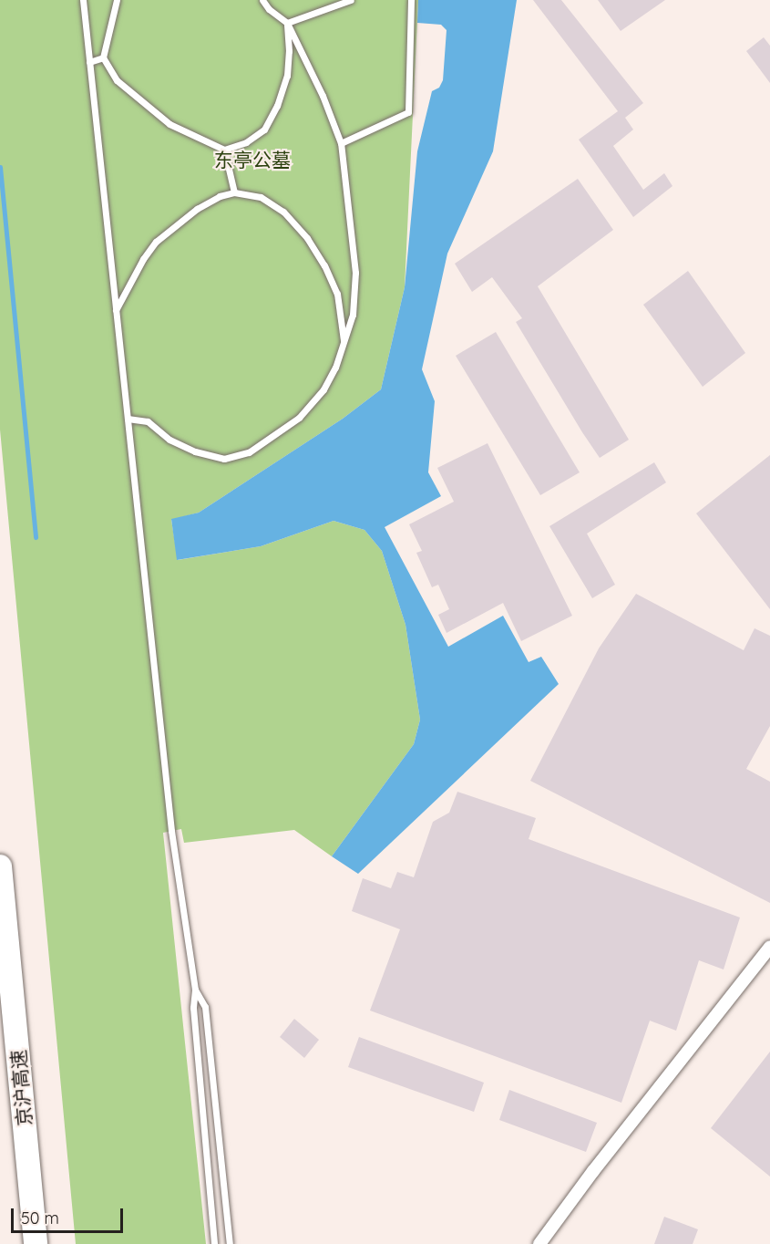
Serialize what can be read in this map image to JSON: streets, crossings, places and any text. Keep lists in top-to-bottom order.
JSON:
{
  "streets": {
    "highway": ["京沪高速"]
  },
  "parks": ["东亭公墓"],
  "scale_bar": "50 m"
}
